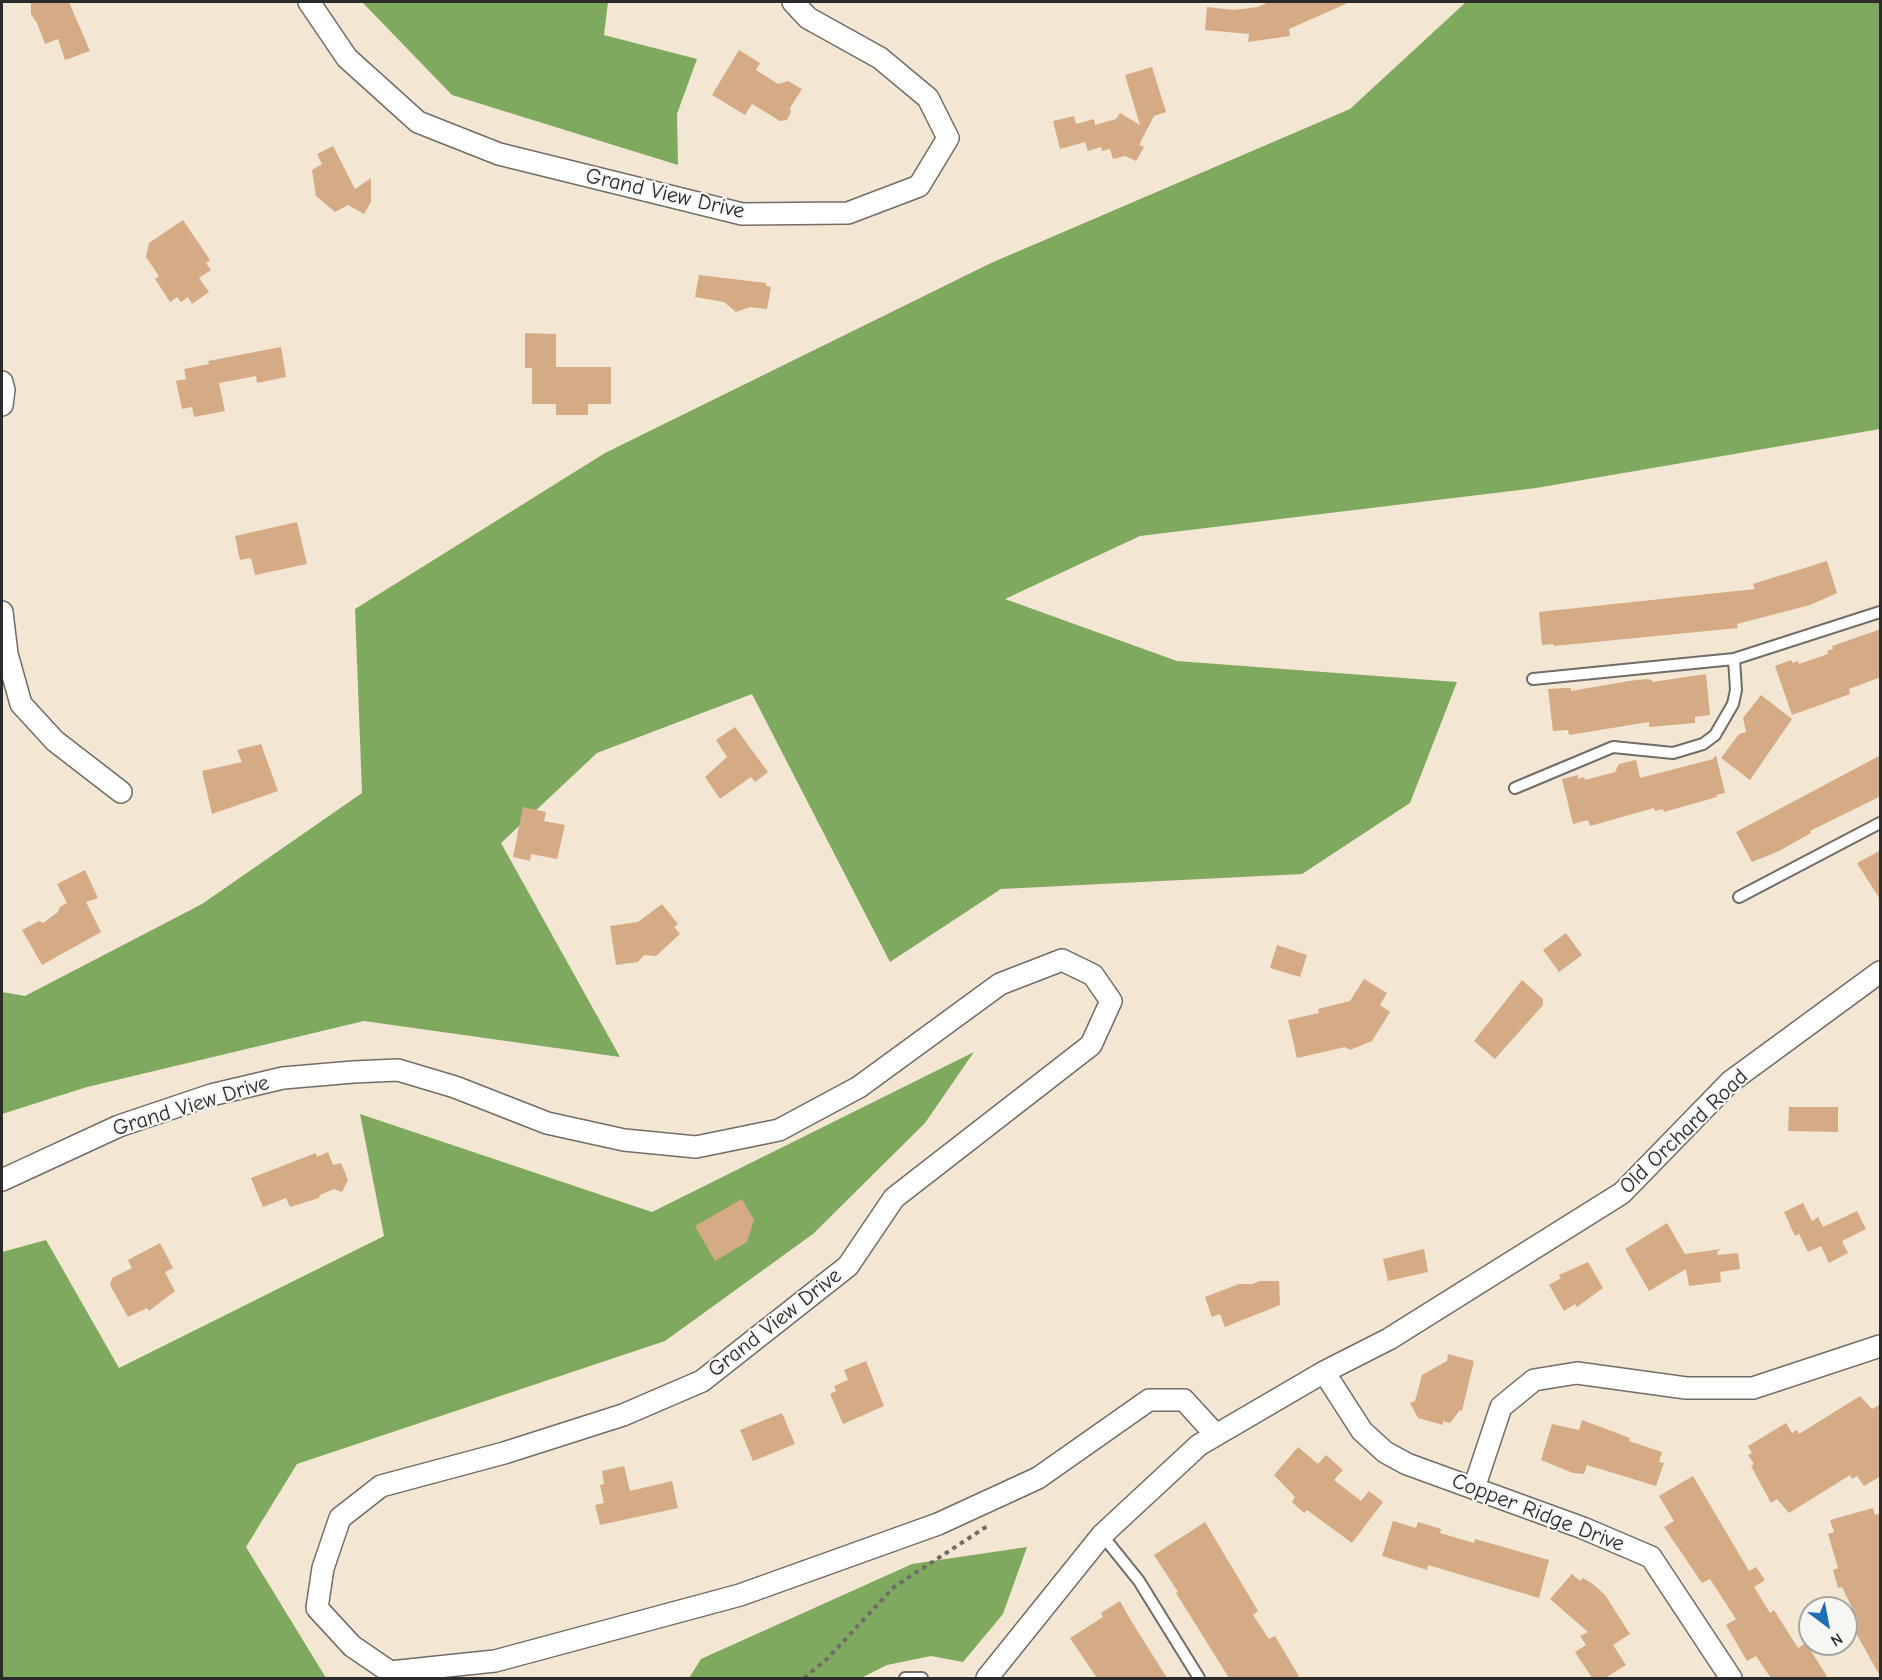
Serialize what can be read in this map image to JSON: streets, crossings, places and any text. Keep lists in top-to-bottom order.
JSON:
{
  "streets": {
    "street": ["Grand View Drive", "Old Orchard Road", "Copper Ridge Drive"]
  },
  "crossings": [
    ["Grand View Drive", "Old Orchard Road"],
    ["Old Orchard Road", "Copper Ridge Drive"]
  ],
  "north": "bottom right"
}
